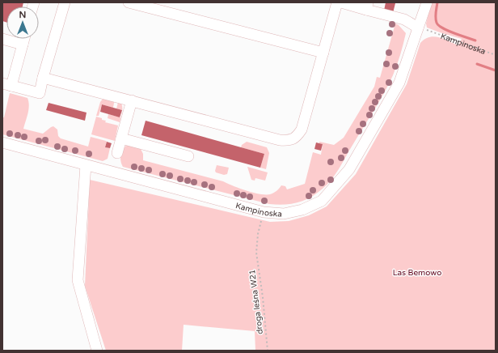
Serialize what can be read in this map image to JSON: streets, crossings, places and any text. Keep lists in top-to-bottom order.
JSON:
{
  "streets": {
    "street": ["Kampinoska"],
    "path": ["droga leśna W21"]
  },
  "crossings": [
    ["Kampinoska", "droga leśna W21"]
  ],
  "parks": ["Las Bemowo"],
  "north": "top"
}
